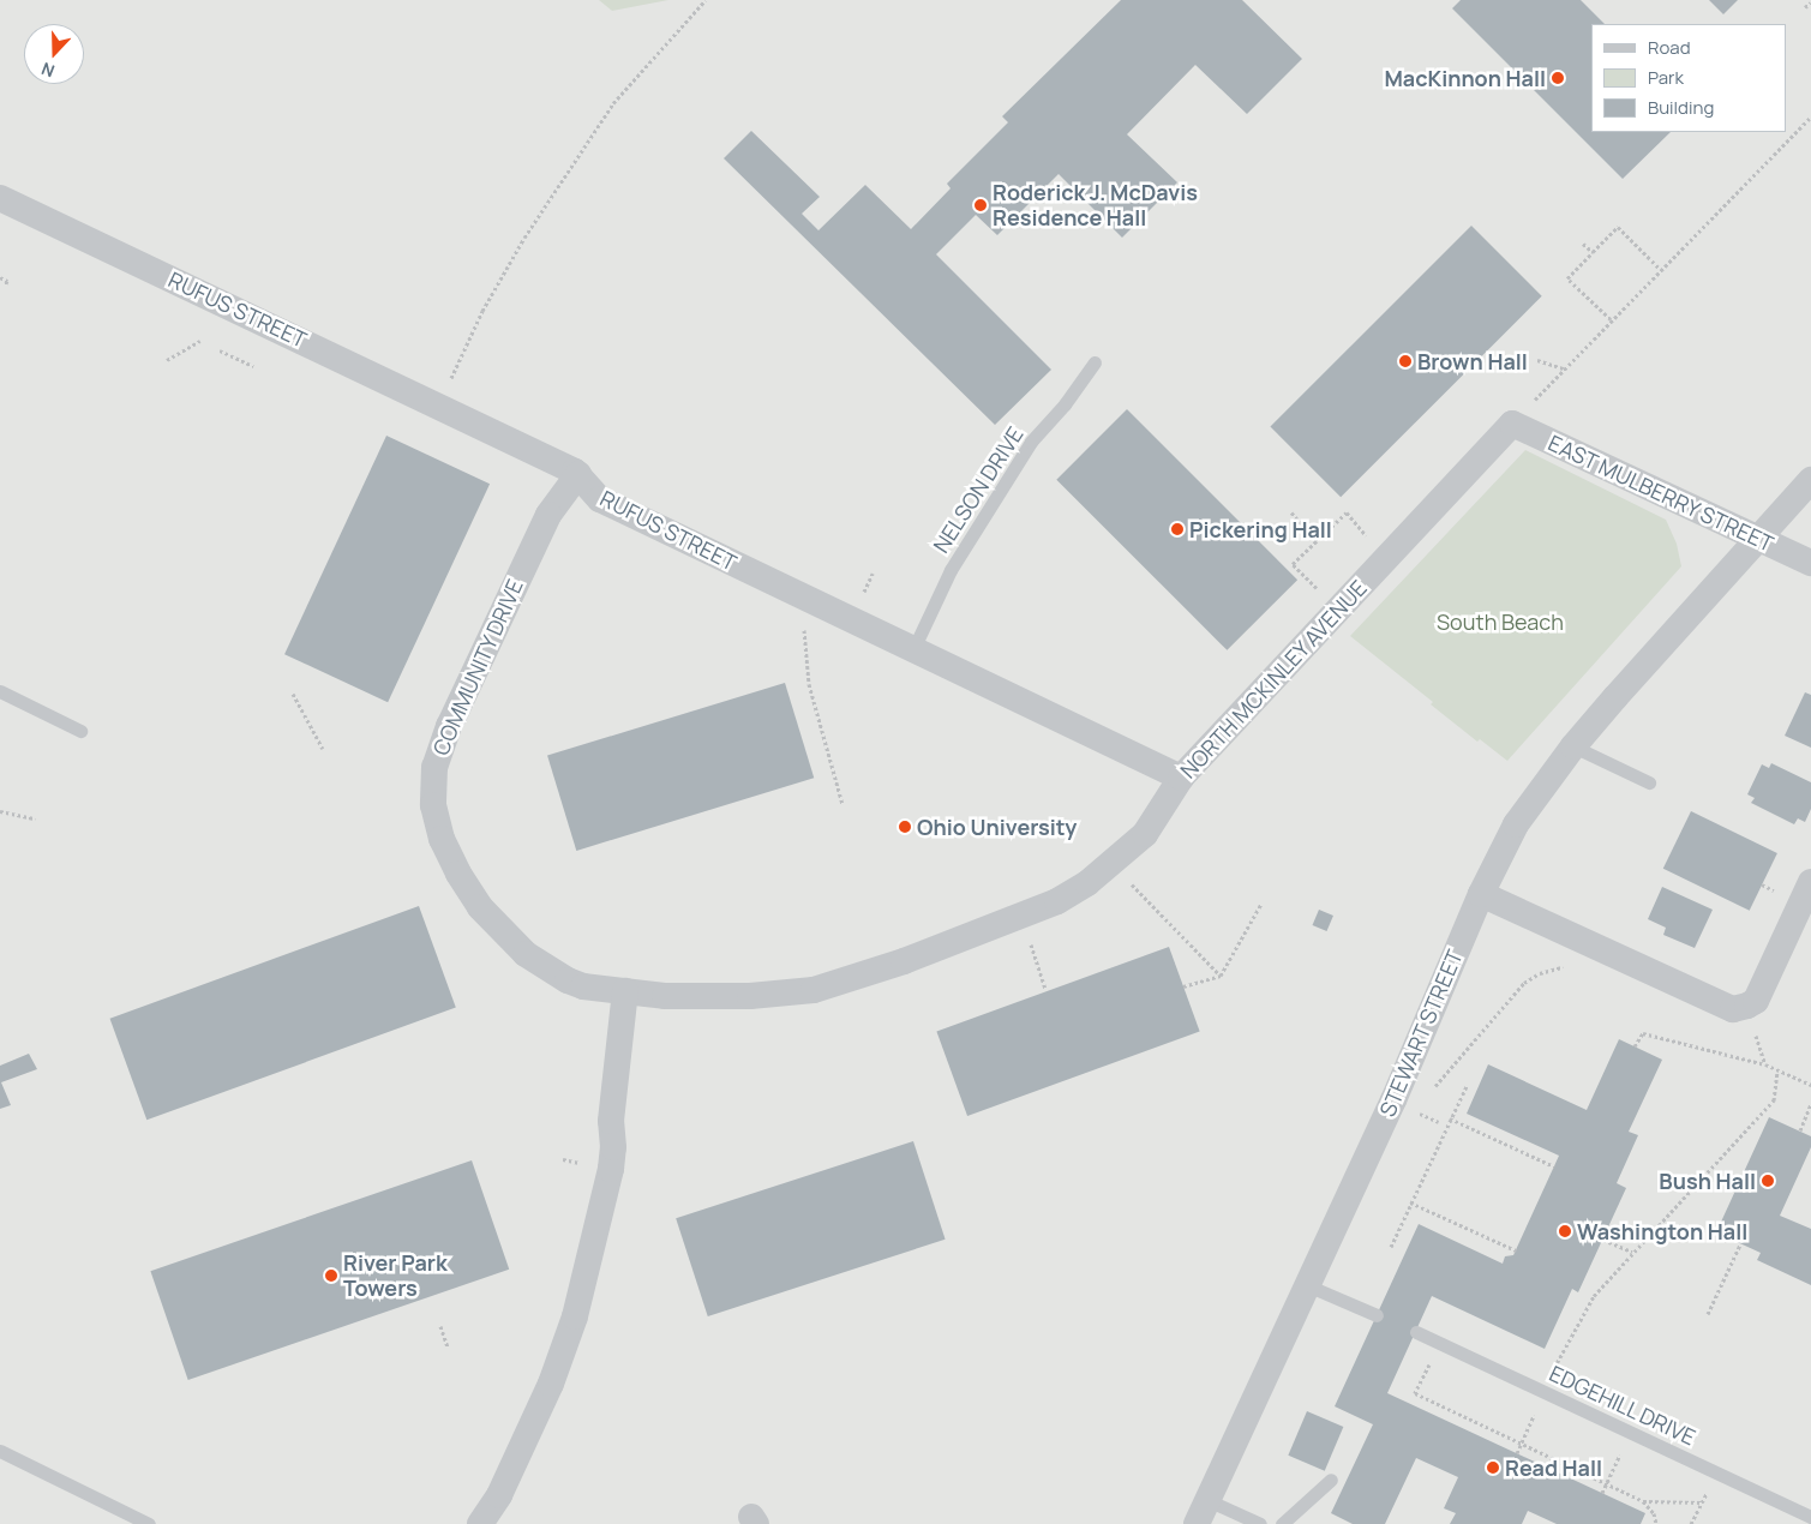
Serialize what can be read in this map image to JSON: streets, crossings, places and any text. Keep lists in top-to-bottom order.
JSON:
{
  "streets": {
    "street": [
      "RUFUS STREET",
      "EAST MULBERRY STREET",
      "COMMUNITY DRIVE",
      "NORTH MCKINLEY AVENUE",
      "STEWART STREET"
    ],
    "lane": ["NELSON DRIVE", "EDGEHILL DRIVE"]
  },
  "crossings": [
    ["RUFUS STREET", "NELSON DRIVE"],
    ["RUFUS STREET", "COMMUNITY DRIVE"],
    ["RUFUS STREET", "NORTH MCKINLEY AVENUE"],
    ["EAST MULBERRY STREET", "NORTH MCKINLEY AVENUE"],
    ["EAST MULBERRY STREET", "STEWART STREET"],
    ["COMMUNITY DRIVE", "NORTH MCKINLEY AVENUE"]
  ],
  "parks": ["South Beach"],
  "places": [
    "MacKinnon Hall",
    "Roderick J. McDavis Residence Hall",
    "Brown Hall",
    "Pickering Hall",
    "Ohio University",
    "Bush Hall",
    "Washington Hall",
    "River Park Towers",
    "Read Hall"
  ],
  "legend": ["Road", "Park", "Building"],
  "north": "bottom"
}
